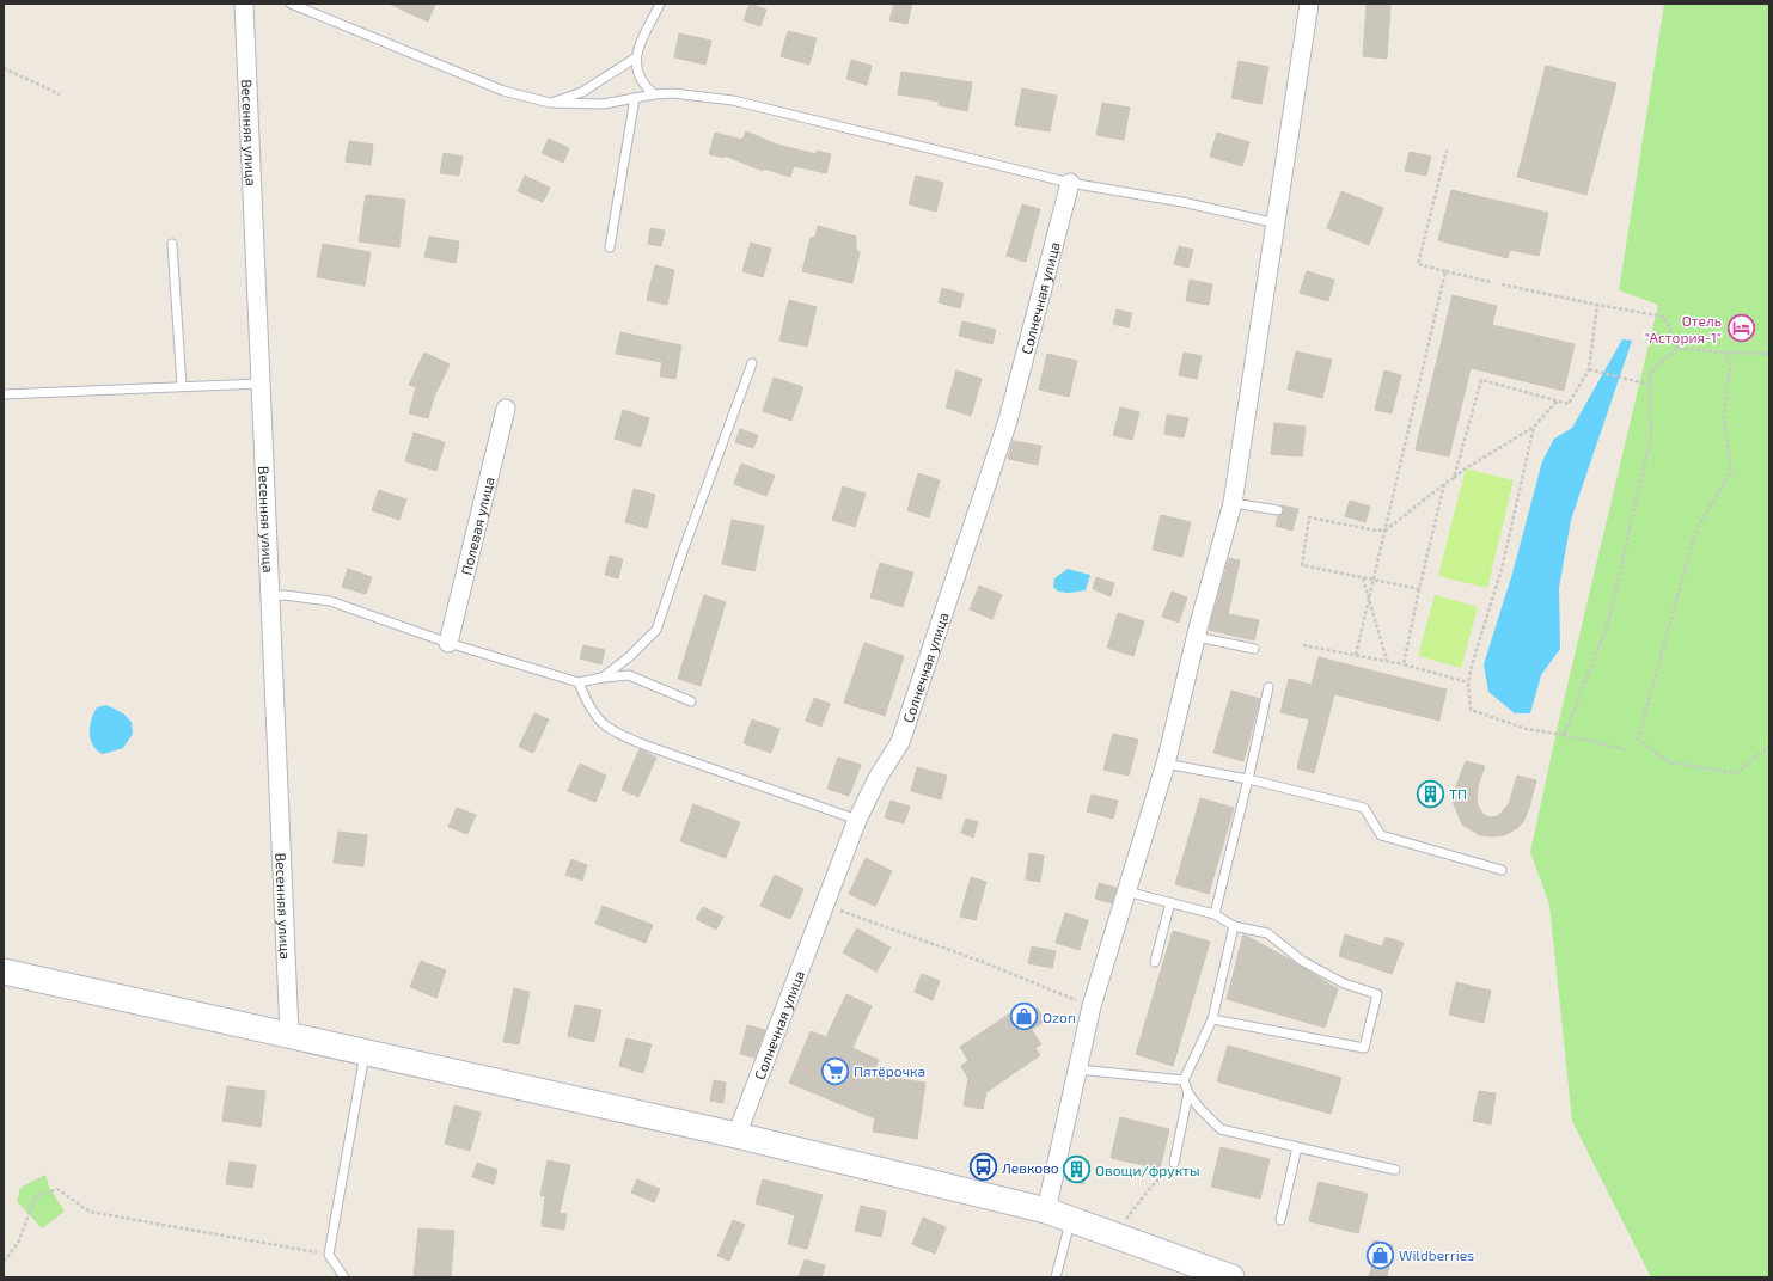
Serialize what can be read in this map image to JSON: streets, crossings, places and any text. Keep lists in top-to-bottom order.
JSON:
{
  "streets": {
    "street": ["Весенняя улица", "Солнечная улица", "Полевая улица"]
  },
  "places": {
    "hotel": ["Отель \"Астория-1\""],
    "building": ["ТП", "Овощи/фрукты"],
    "shop": ["Ozon", "Wildberries"],
    "supermarket": ["Пятёрочка"],
    "bus stop": ["Левково"]
  }
}
